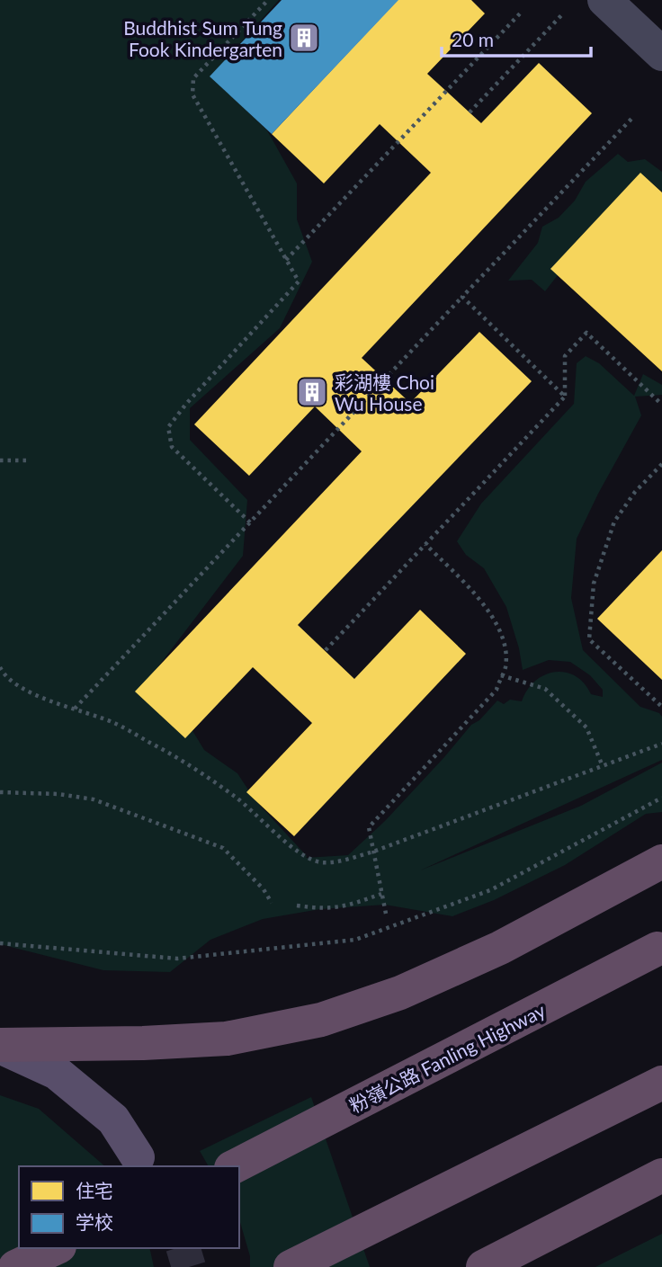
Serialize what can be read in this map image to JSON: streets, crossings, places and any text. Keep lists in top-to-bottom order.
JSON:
{
  "streets": {
    "highway": ["粉嶺公路 Fanling Highway"]
  },
  "places": {
    "building": ["Buddhist Sum Tung Fook Kindergarten", "彩湖樓 Choi Wu House"]
  },
  "legend": ["住宅", "学校"],
  "scale_bar": "20 m"
}
